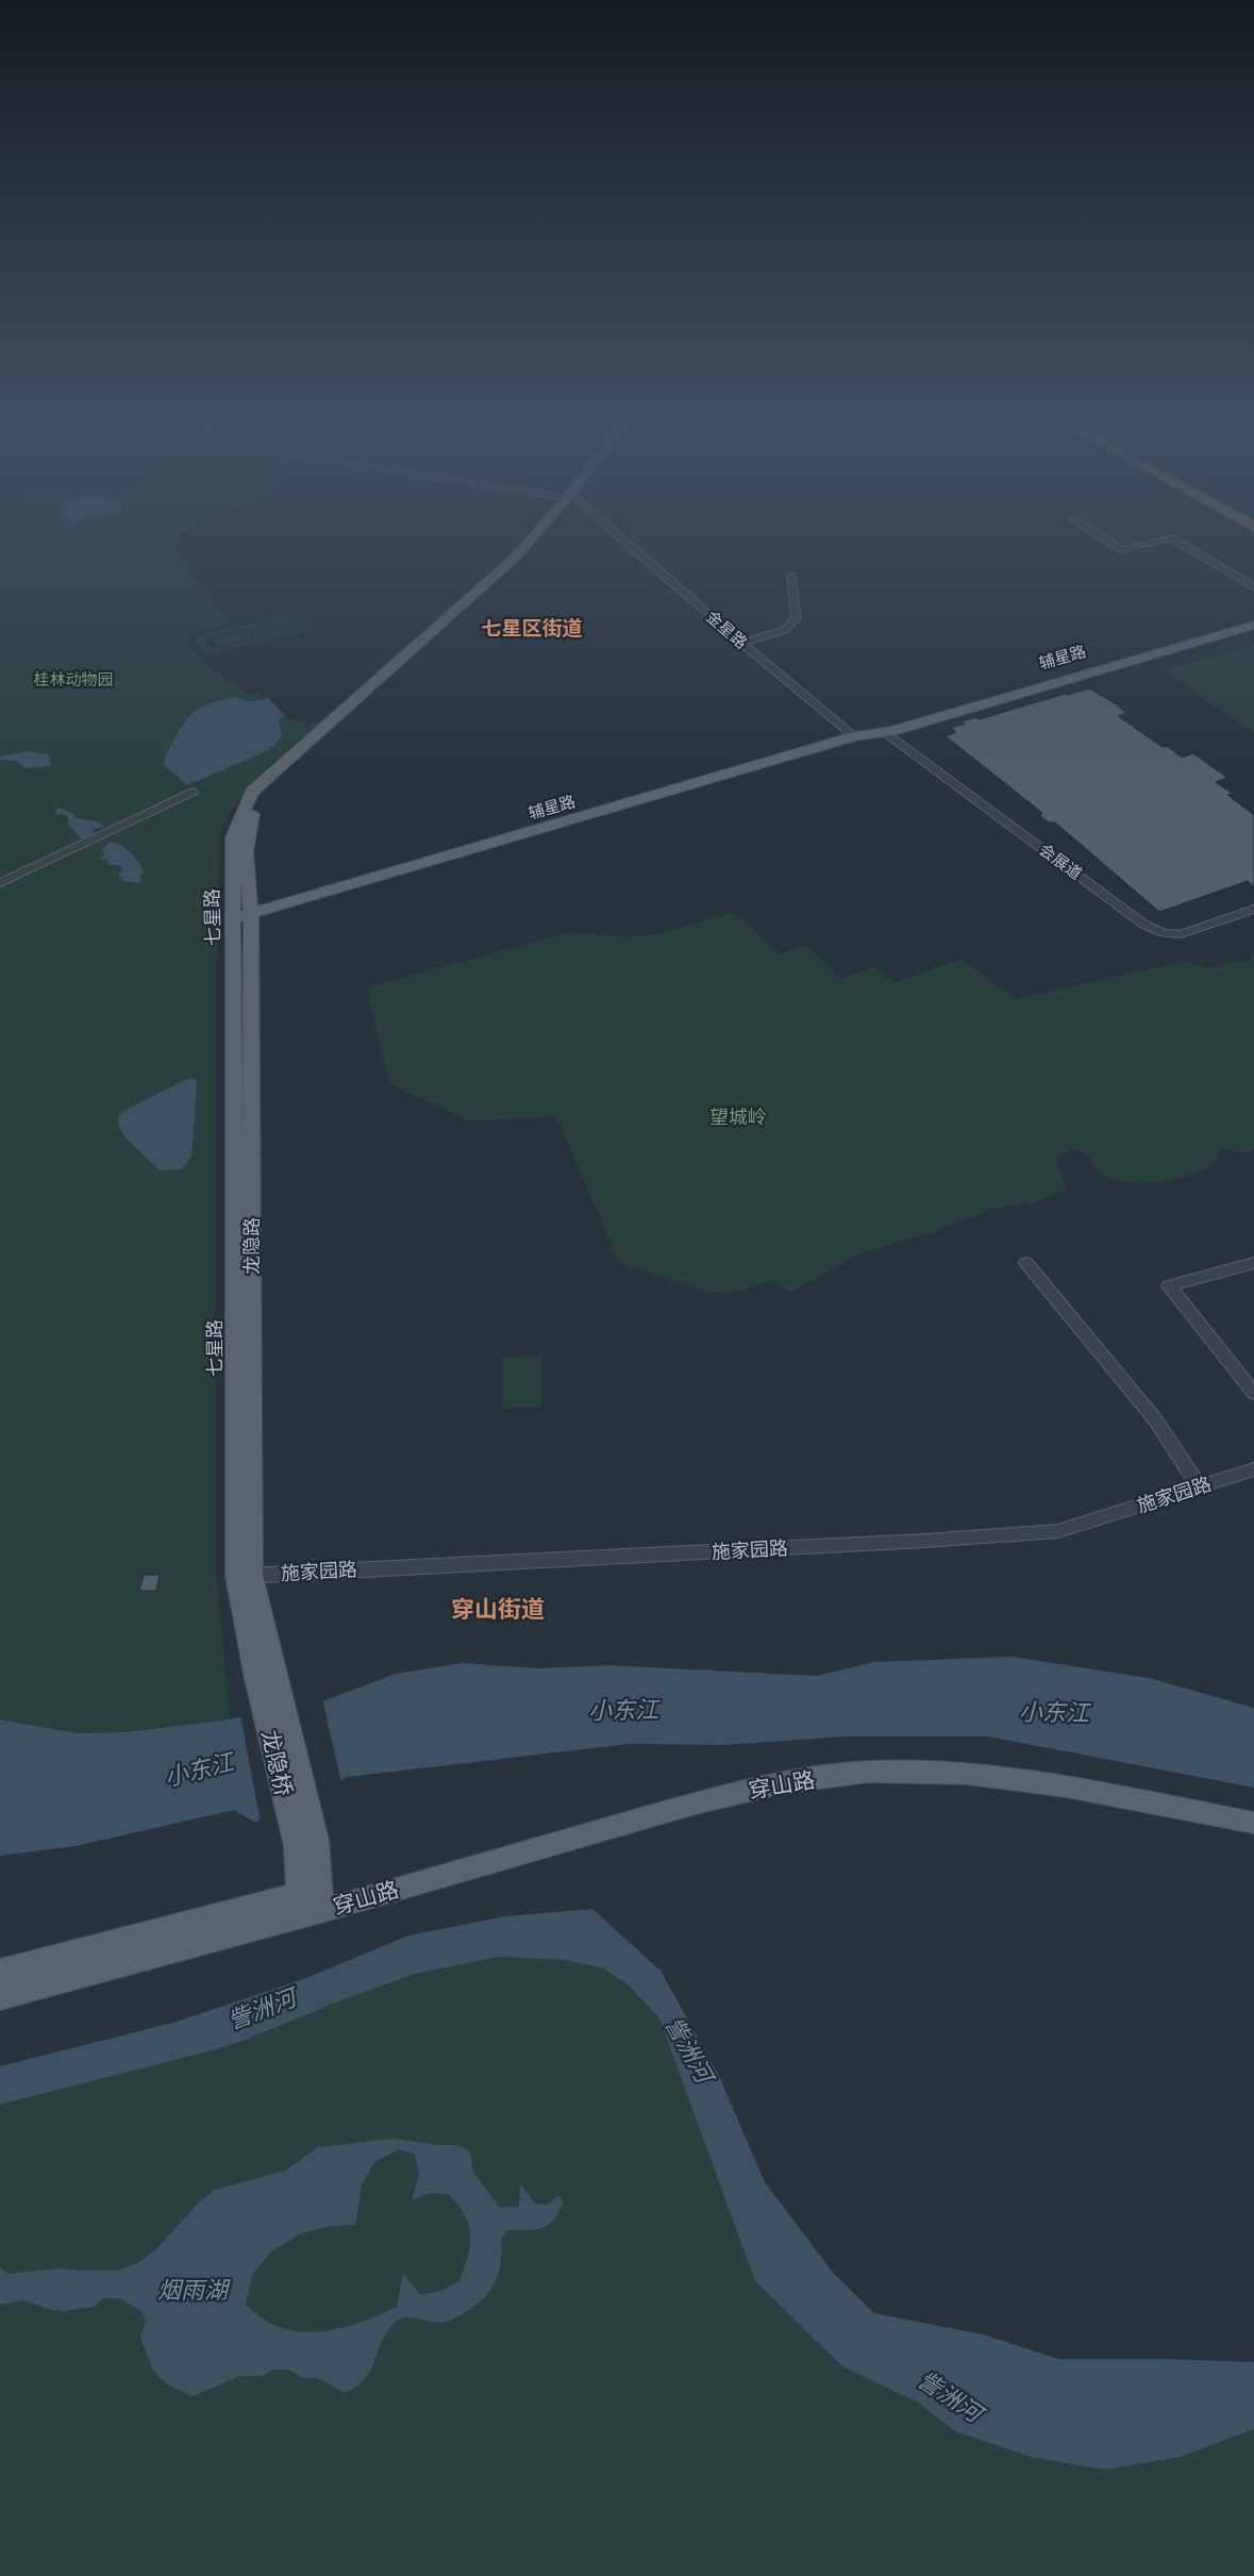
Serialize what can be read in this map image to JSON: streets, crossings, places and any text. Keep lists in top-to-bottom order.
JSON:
{
  "streets": {
    "main road": [
      "辅星路",
      "七星路",
      "龙隐路",
      "龙隐桥",
      "穿山路"
    ],
    "street": ["金星路", "会展道", "施家园路"]
  },
  "crossings": [
    ["金星路", "辅星路"],
    ["辅星路", "会展道"],
    ["辅星路", "七星路"],
    ["辅星路", "龙隐路"],
    ["七星路", "龙隐路"],
    ["七星路", "施家园路"],
    ["龙隐路", "施家园路"],
    ["龙隐路", "龙隐桥"],
    ["龙隐桥", "穿山路"]
  ],
  "districts": ["七星区街道", "穿山街道"],
  "water": ["小东江", "訾洲河", "烟雨湖"],
  "parks": ["桂林动物园", "望城岭"]
}
